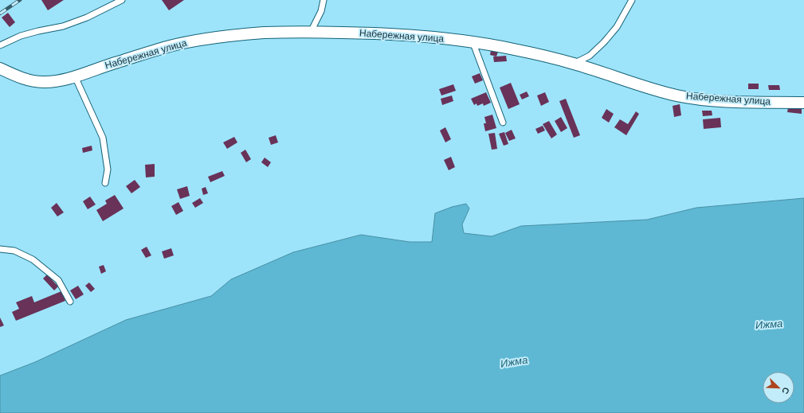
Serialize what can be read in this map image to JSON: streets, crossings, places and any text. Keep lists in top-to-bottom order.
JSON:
{
  "streets": {
    "street": ["Набережная улица"]
  },
  "water": ["Ижма"],
  "north": "bottom right"
}
